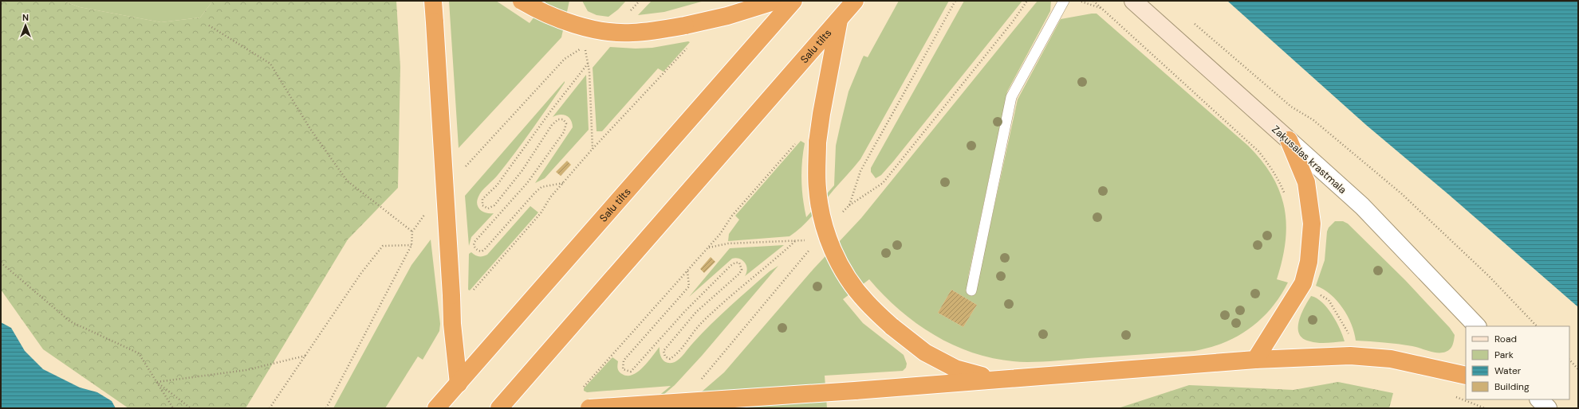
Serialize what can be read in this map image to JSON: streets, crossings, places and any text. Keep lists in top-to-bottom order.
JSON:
{
  "streets": {
    "highway": ["Salu tilts"],
    "street": ["Zaķusalas krastmala"]
  },
  "legend": [
    "Road",
    "Park",
    "Water",
    "Building"
  ],
  "north": "top"
}
